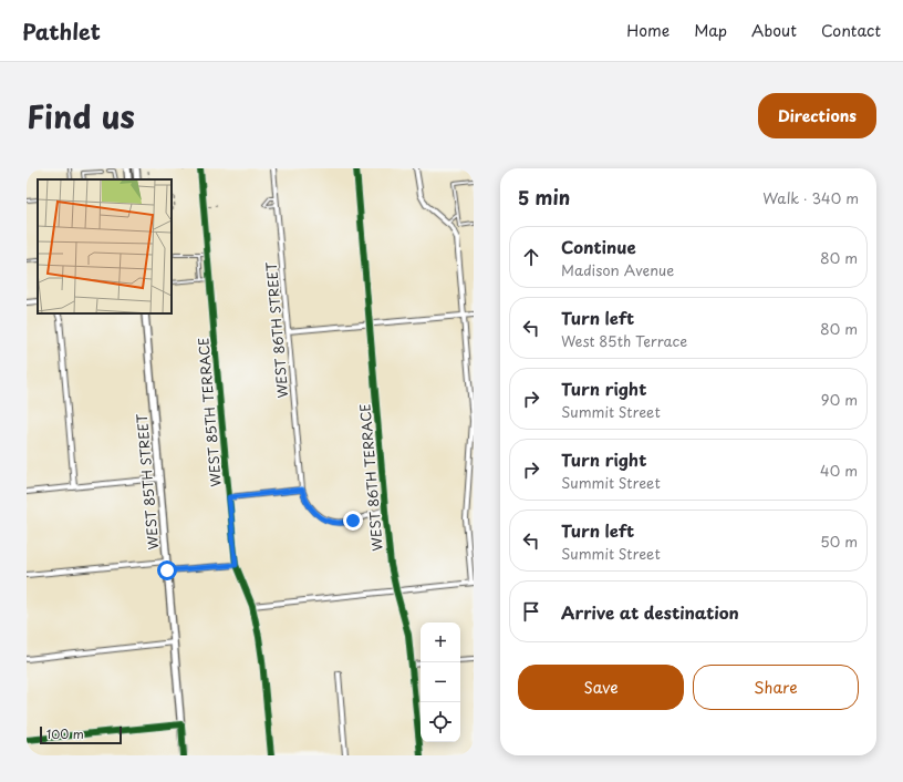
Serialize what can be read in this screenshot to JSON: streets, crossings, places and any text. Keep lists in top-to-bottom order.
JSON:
{
  "streets": {
    "main road": ["WEST 85TH STREET"],
    "street": ["WEST 86TH STREET", "WEST 85TH TERRACE", "WEST 86TH TERRACE"]
  },
  "scale_bar": "100 m",
  "page": {
    "header": "Pathlet",
    "nav": [
      "Home",
      "Map",
      "About",
      "Contact"
    ],
    "title": "Find us",
    "buttons": [
      "Directions",
      ["Save", "Share"]
    ],
    "heading": ["5 min", "Walk · 340 m"],
    "list": [
      ["Continue", "Madison Avenue", "80 m"],
      ["Turn left", "West 85th Terrace", "80 m"],
      ["Turn right", "Summit Street", "90 m"],
      ["Turn right", "Summit Street", "40 m"],
      ["Turn left", "Summit Street", "50 m"],
      "Arrive at destination"
    ],
    "map_buttons": ["+", "−"],
    "scale": "100 m"
  }
}
